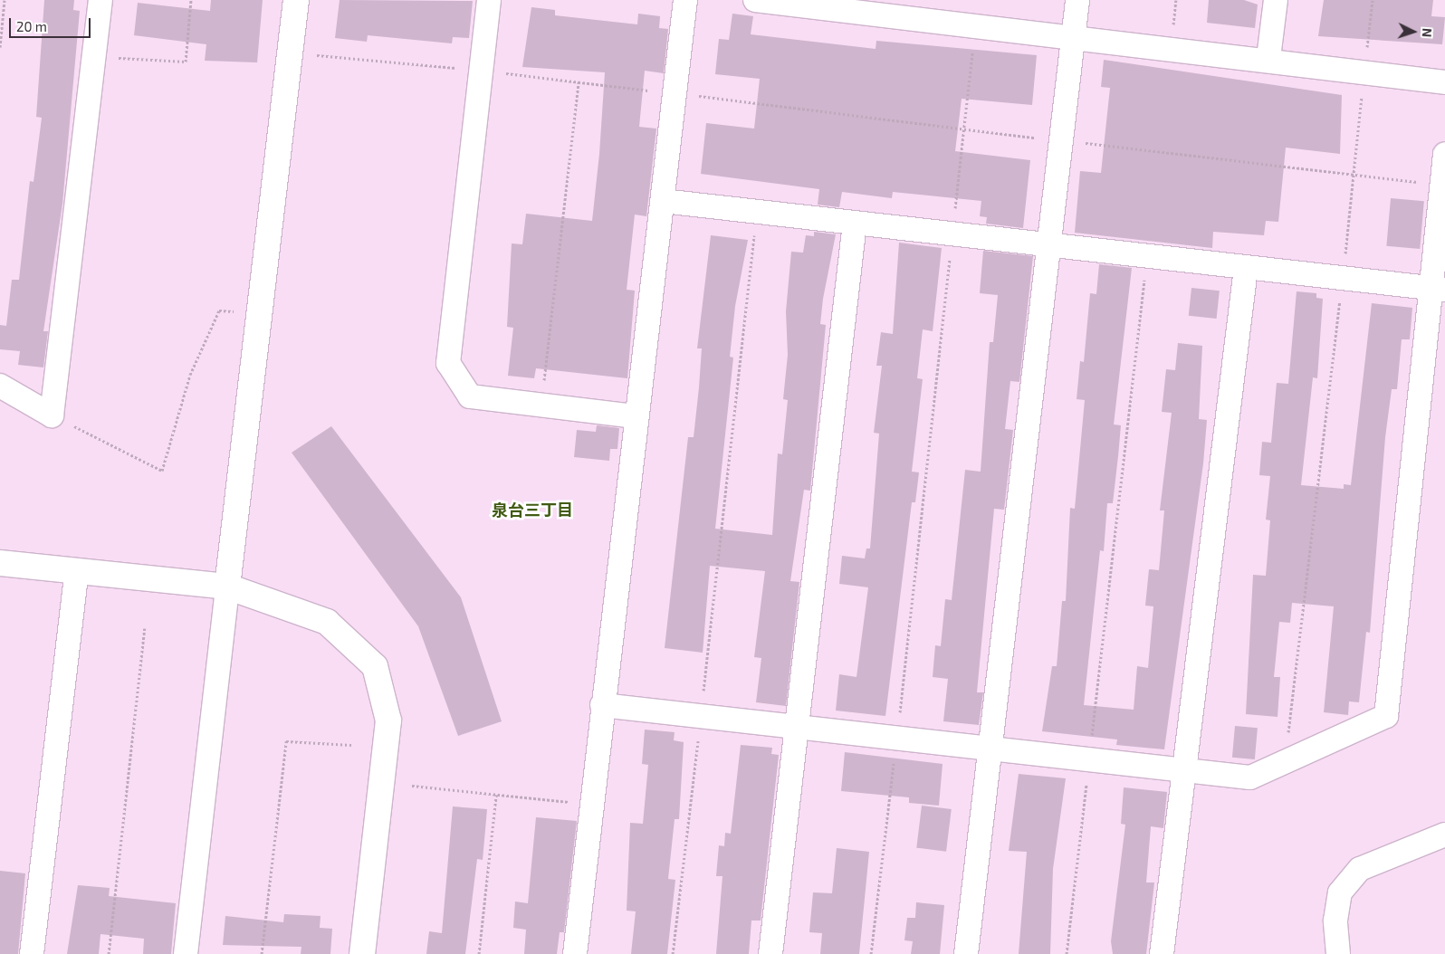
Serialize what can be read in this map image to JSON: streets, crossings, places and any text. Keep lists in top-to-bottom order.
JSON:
{
  "districts": ["泉台三丁目"],
  "scale_bar": "20 m",
  "north": "right"
}
